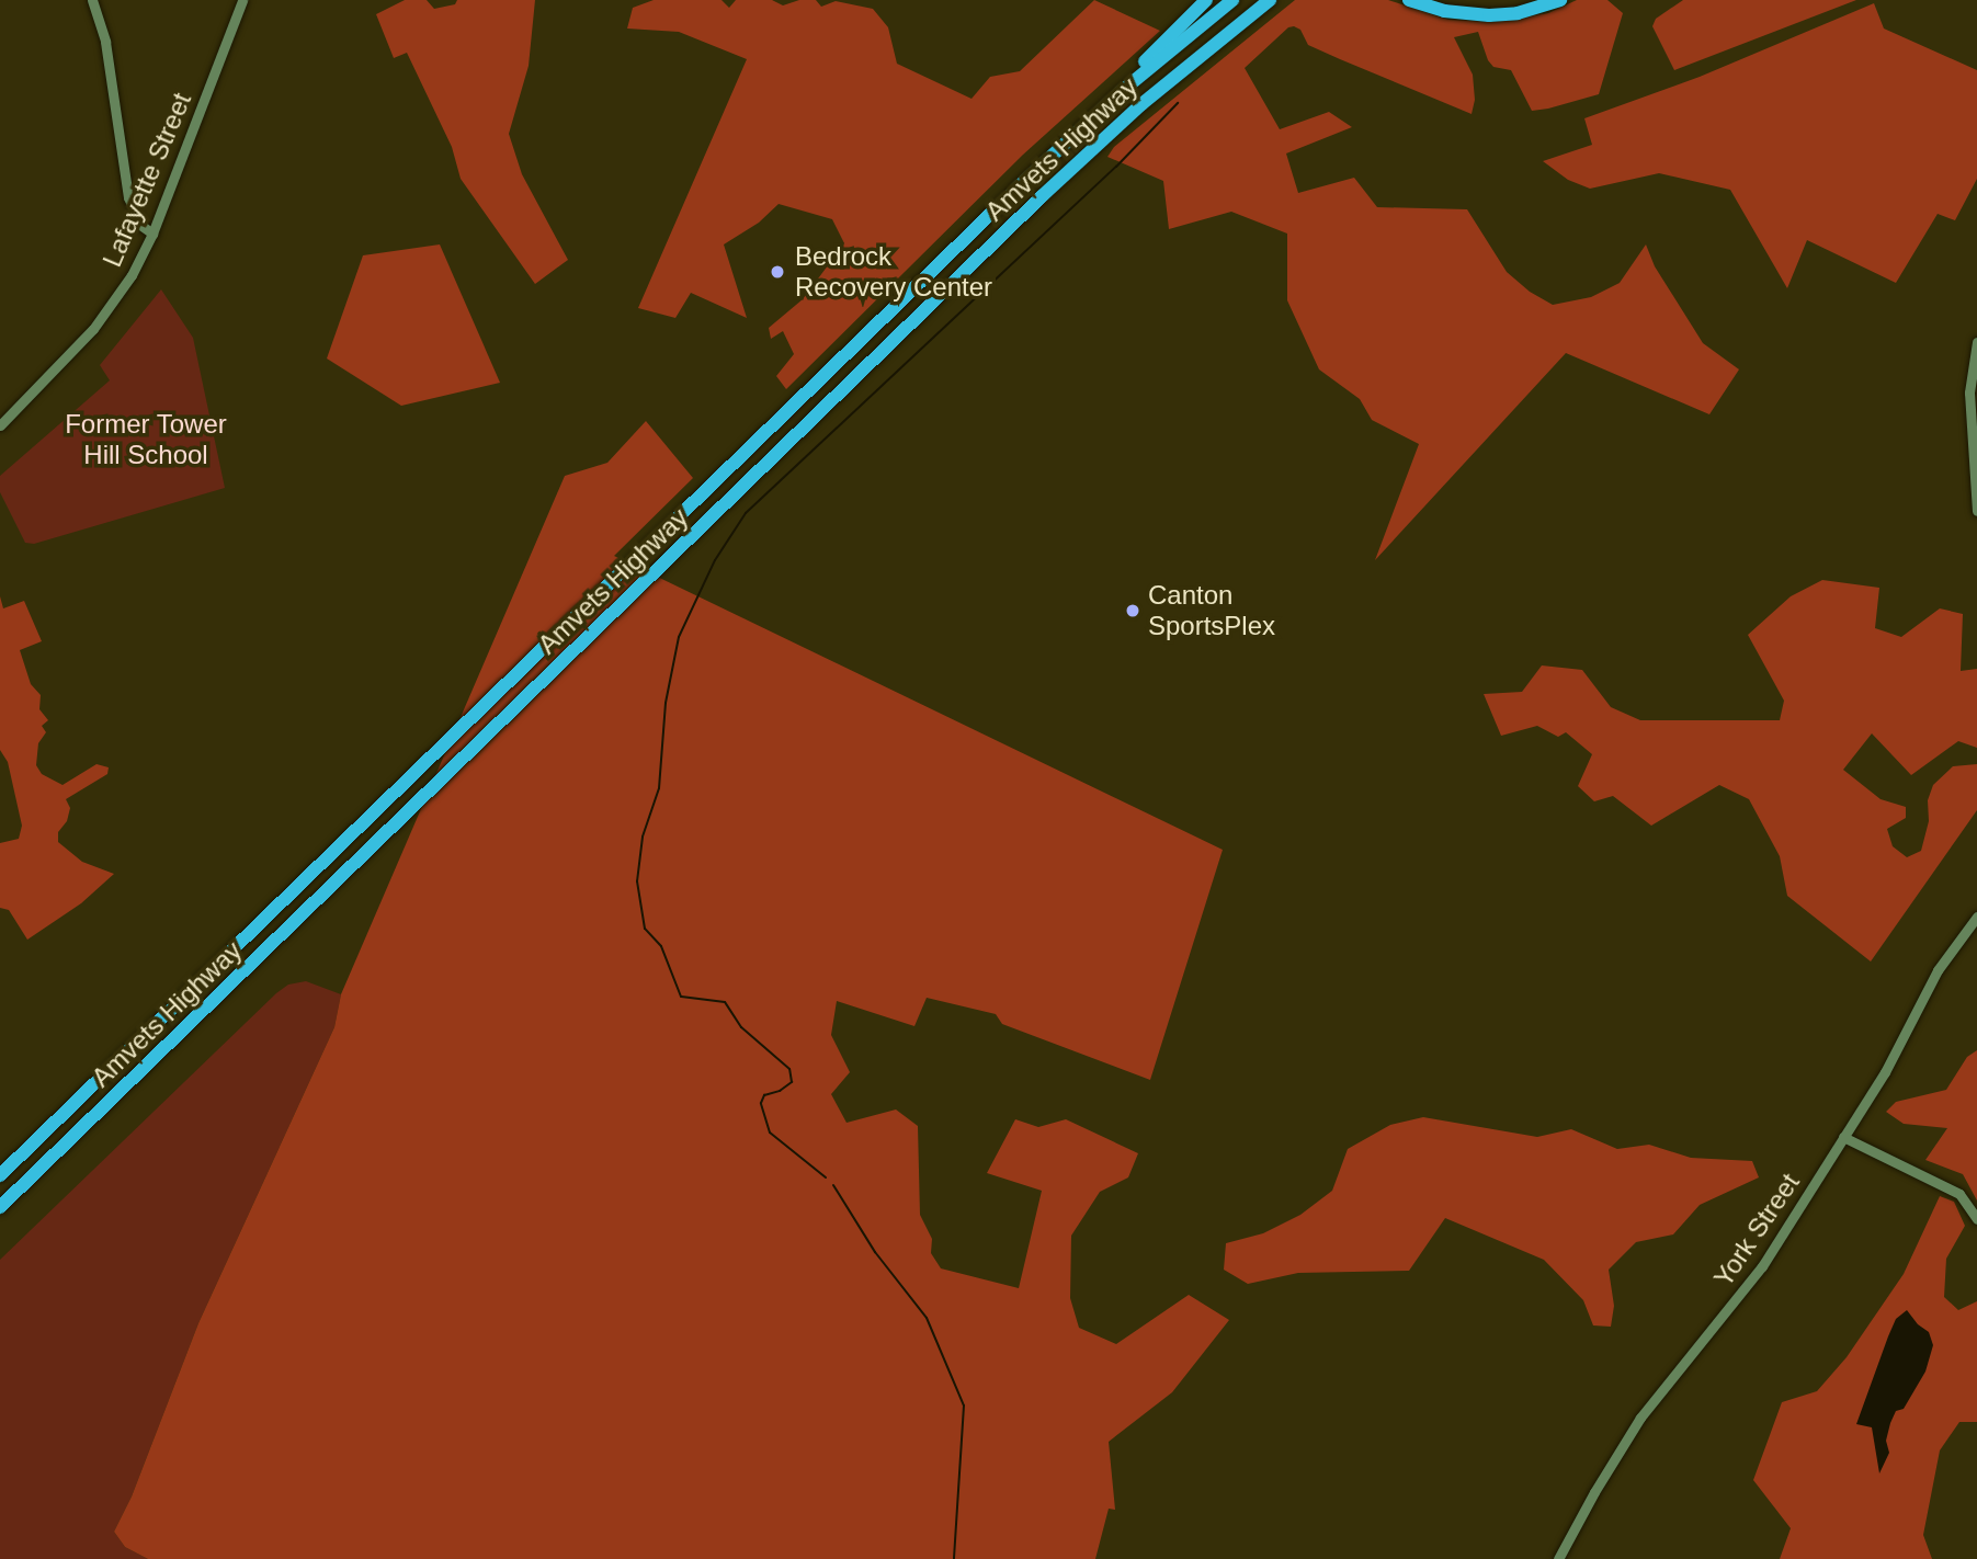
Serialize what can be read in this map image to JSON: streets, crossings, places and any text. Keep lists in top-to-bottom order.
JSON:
{
  "streets": {
    "highway": ["Amvets Highway"],
    "street": ["Lafayette Street", "York Street"]
  },
  "parks": ["Former Tower Hill School"],
  "places": ["Bedrock Recovery Center", "Canton SportsPlex"]
}
